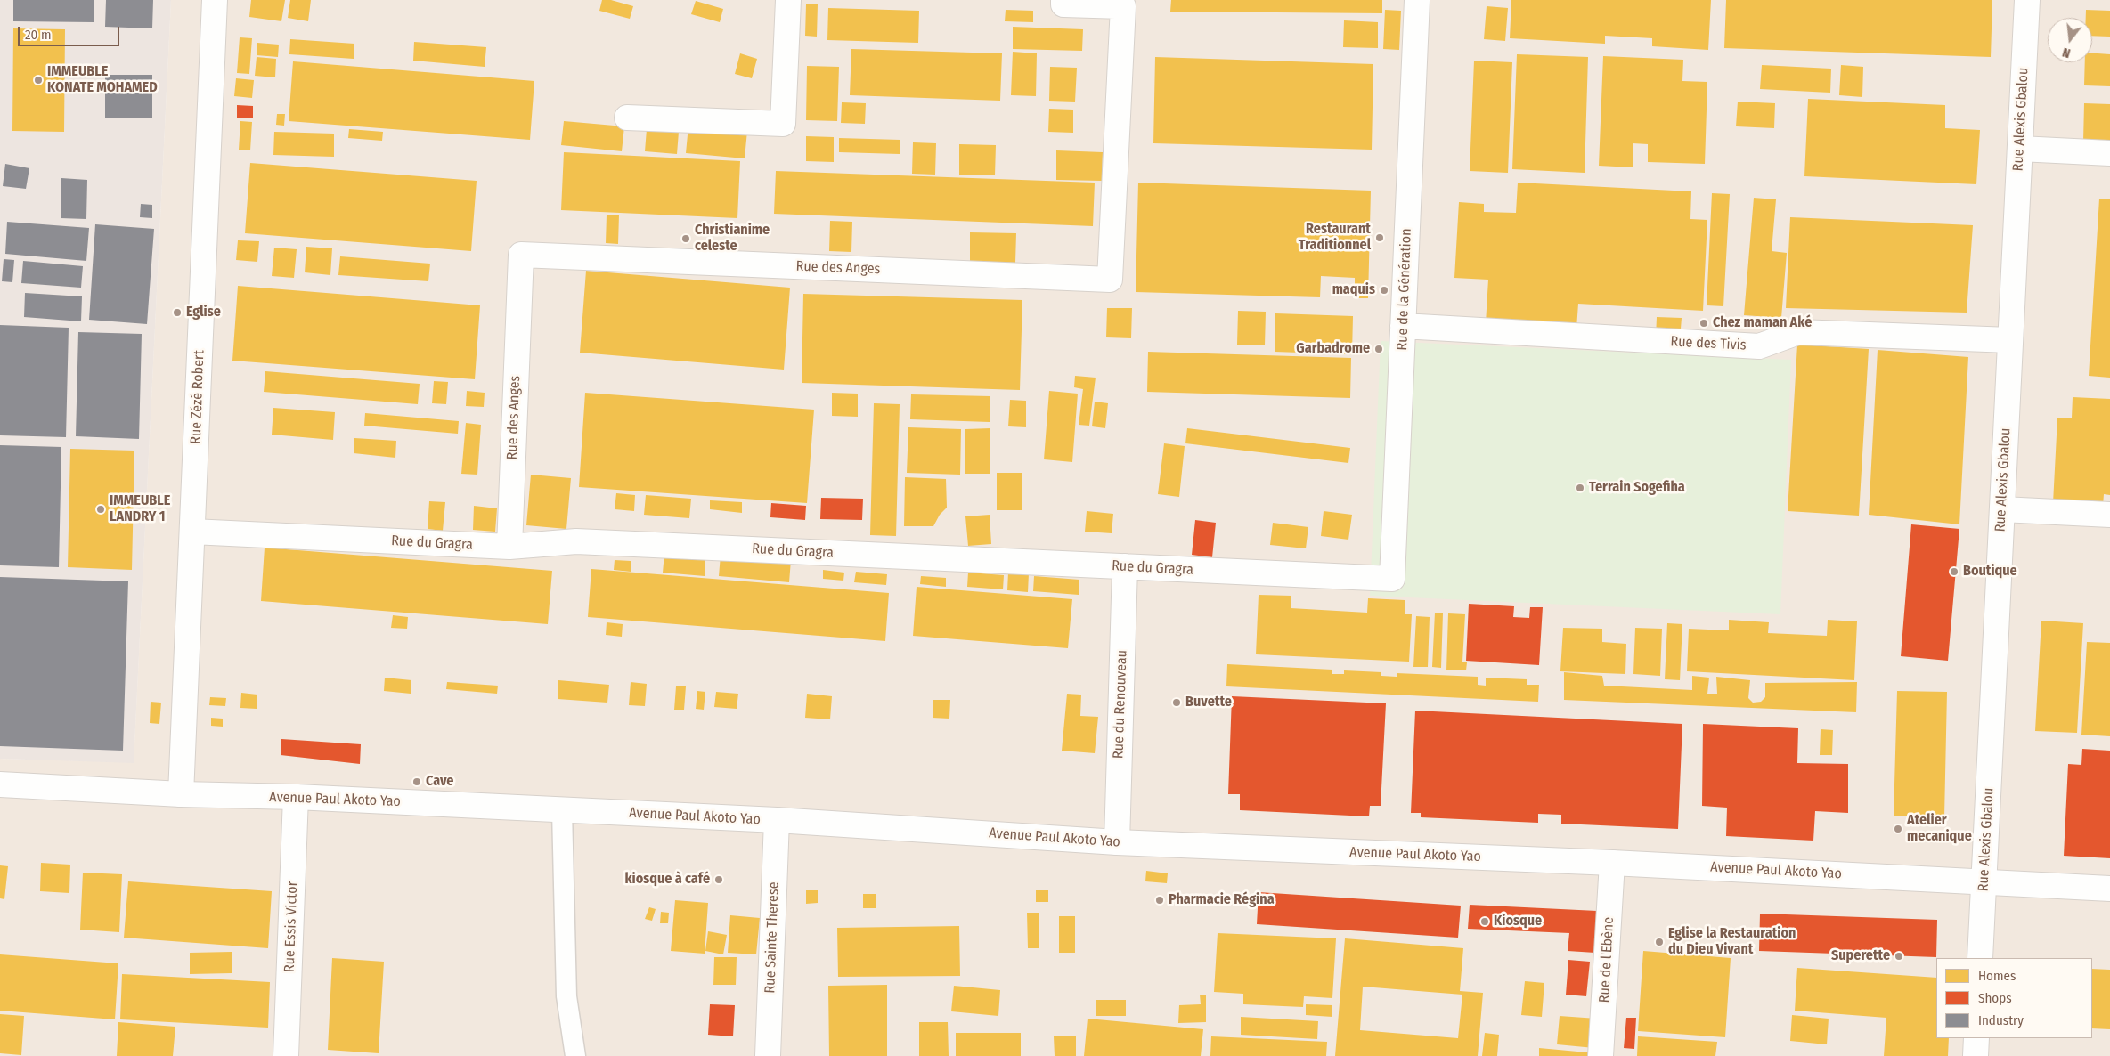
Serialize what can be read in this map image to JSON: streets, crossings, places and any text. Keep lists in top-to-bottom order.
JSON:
{
  "streets": {
    "street": [
      "Rue Alexis Gbalou",
      "Rue des Anges",
      "Rue de la Génération",
      "Rue des Tivis",
      "Rue Zézé Robert",
      "Rue du Gragra",
      "Rue du Renouveau",
      "Avenue Paul Akoto Yao",
      "Rue Essis Victor",
      "Rue Sainte Therese",
      "Rue de l'Ebène"
    ]
  },
  "crossings": [
    ["Rue Alexis Gbalou", "Rue des Tivis"],
    ["Rue Alexis Gbalou", "Avenue Paul Akoto Yao"],
    ["Rue des Anges", "Rue du Gragra"],
    ["Rue de la Génération", "Rue des Tivis"],
    ["Rue de la Génération", "Rue du Gragra"],
    ["Rue Zézé Robert", "Rue du Gragra"],
    ["Rue Zézé Robert", "Avenue Paul Akoto Yao"],
    ["Rue du Gragra", "Rue du Renouveau"],
    ["Rue du Renouveau", "Avenue Paul Akoto Yao"],
    ["Avenue Paul Akoto Yao", "Rue Essis Victor"],
    ["Avenue Paul Akoto Yao", "Rue Sainte Therese"],
    ["Avenue Paul Akoto Yao", "Rue de l'Ebène"]
  ],
  "places": [
    "IMMEUBLE KONATE MOHAMED",
    "Restaurant Traditionnel",
    "Christianime celeste",
    "maquis",
    "Eglise",
    "Chez maman Aké",
    "Garbadrome",
    "Terrain Sogefiha",
    "IMMEUBLE LANDRY 1",
    "Boutique",
    "Buvette",
    "Cave",
    "Atelier mecanique",
    "kiosque à café",
    "Pharmacie Régina",
    "Kiosque",
    "Eglise la Restauration du Dieu Vivant",
    "Superette"
  ],
  "legend": ["Homes", "Shops", "Industry"],
  "scale_bar": "20 m",
  "north": "bottom"
}
